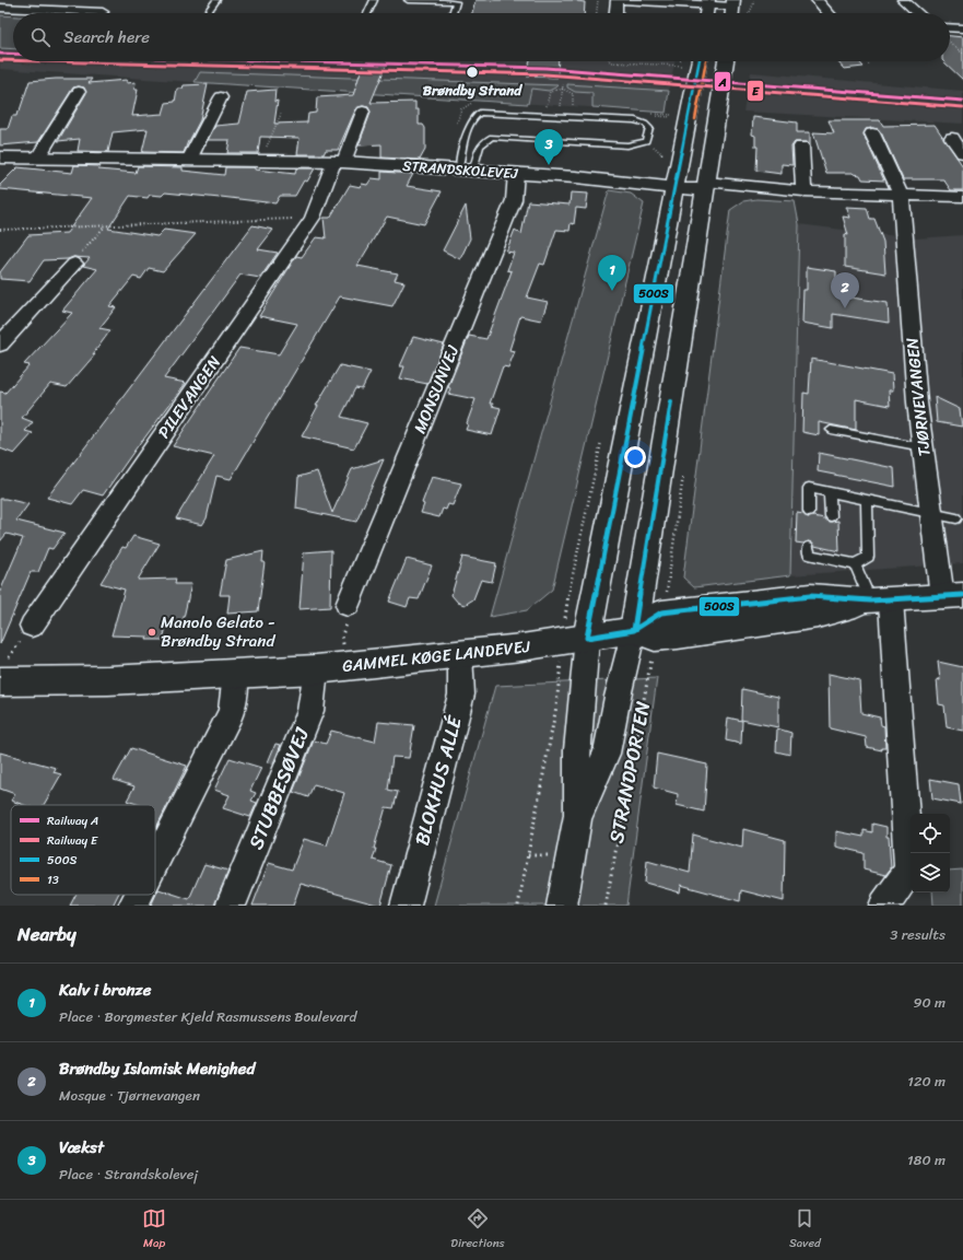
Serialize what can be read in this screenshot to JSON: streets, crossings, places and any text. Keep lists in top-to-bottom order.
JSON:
{
  "streets": {
    "street": [
      "STRANDSKOLEVEJ",
      "MONSUNVEJ",
      "PILEVANGEN",
      "TJØRNEVANGEN",
      "GAMMEL KØGE LANDEVEJ",
      "STRANDPORTEN",
      "BLOKHUS ALLÉ",
      "STUBBESØVEJ"
    ]
  },
  "crossings": [
    ["STRANDSKOLEVEJ", "MONSUNVEJ"],
    ["STRANDSKOLEVEJ", "PILEVANGEN"],
    ["STRANDSKOLEVEJ", "TJØRNEVANGEN"],
    ["TJØRNEVANGEN", "GAMMEL KØGE LANDEVEJ"],
    ["GAMMEL KØGE LANDEVEJ", "STRANDPORTEN"],
    ["GAMMEL KØGE LANDEVEJ", "BLOKHUS ALLÉ"],
    ["GAMMEL KØGE LANDEVEJ", "STUBBESØVEJ"]
  ],
  "places": ["Brøndby Strand", "Manolo Gelato - Brøndby Strand"],
  "lines": [
    "rail line A",
    "rail line E",
    "transit line 500S",
    "transit line 13"
  ],
  "legend": [
    "Railway A",
    "Railway E",
    "500S",
    "13"
  ],
  "page": {
    "search": "Search here",
    "pins": ["3", "1", "2"],
    "heading": ["Nearby", "3 results"],
    "list": [
      {
        "mark": "1",
        "name": "Kalv i bronze",
        "note": "Place · Borgmester Kjeld Rasmussens Boulevard",
        "value": "90 m"
      },
      {
        "mark": "2",
        "name": "Brøndby Islamisk Menighed",
        "note": "Mosque · Tjørnevangen",
        "value": "120 m"
      },
      {
        "mark": "3",
        "name": "Vækst",
        "note": "Place · Strandskolevej",
        "value": "180 m"
      }
    ],
    "nav": ["Map", "Directions", "Saved"]
  }
}
